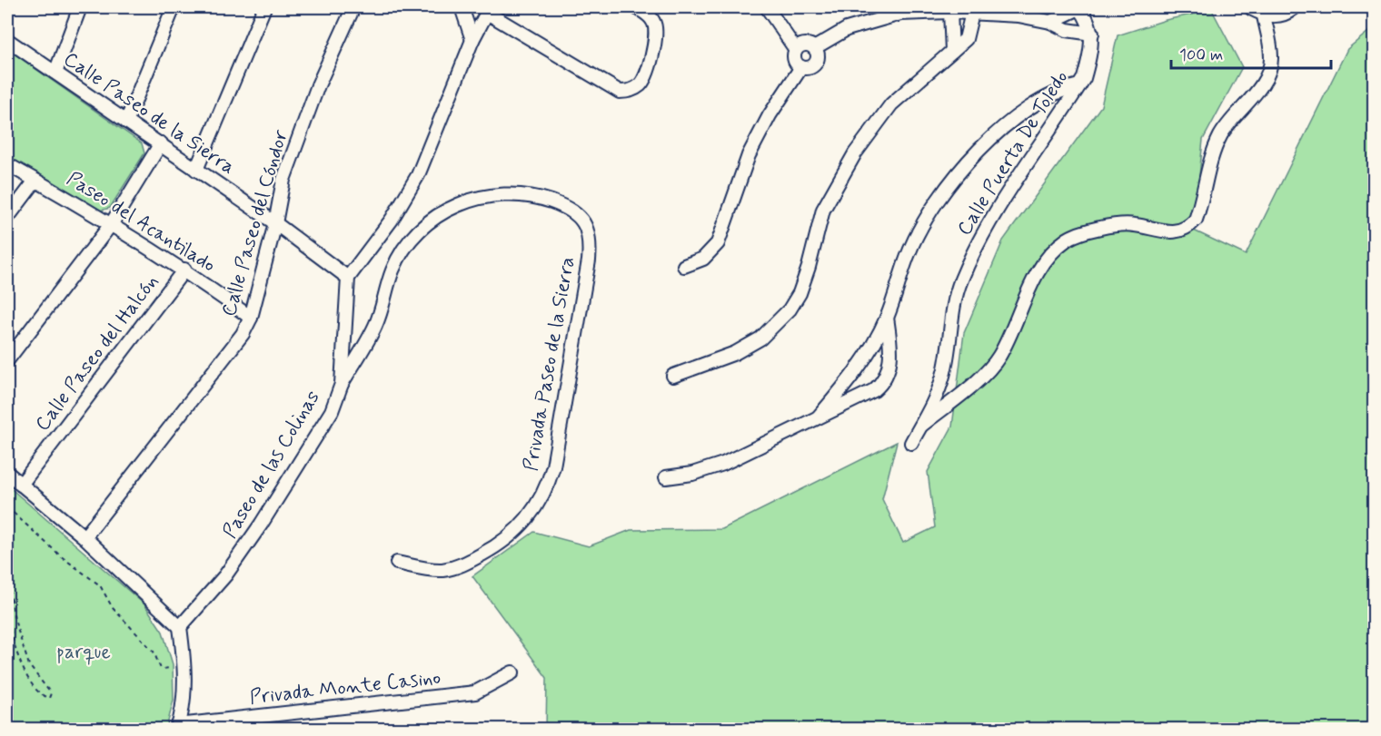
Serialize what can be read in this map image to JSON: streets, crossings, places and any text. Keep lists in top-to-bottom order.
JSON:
{
  "streets": {
    "street": [
      "Calle Paseo de la Sierra",
      "Calle Puerta De Toledo",
      "Paseo del Acantilado",
      "Calle Paseo del Cóndor",
      "Calle Paseo del Halcón",
      "Privada Paseo de la Sierra",
      "Paseo de las Colinas",
      "Privada Monte Casino"
    ]
  },
  "crossings": [
    ["Calle Paseo de la Sierra", "Calle Paseo del Cóndor"],
    ["Calle Paseo de la Sierra", "Paseo de las Colinas"],
    ["Paseo del Acantilado", "Calle Paseo del Cóndor"],
    ["Paseo del Acantilado", "Calle Paseo del Halcón"],
    ["Privada Paseo de la Sierra", "Paseo de las Colinas"]
  ],
  "parks": ["parque"],
  "scale_bar": "100 m"
}
